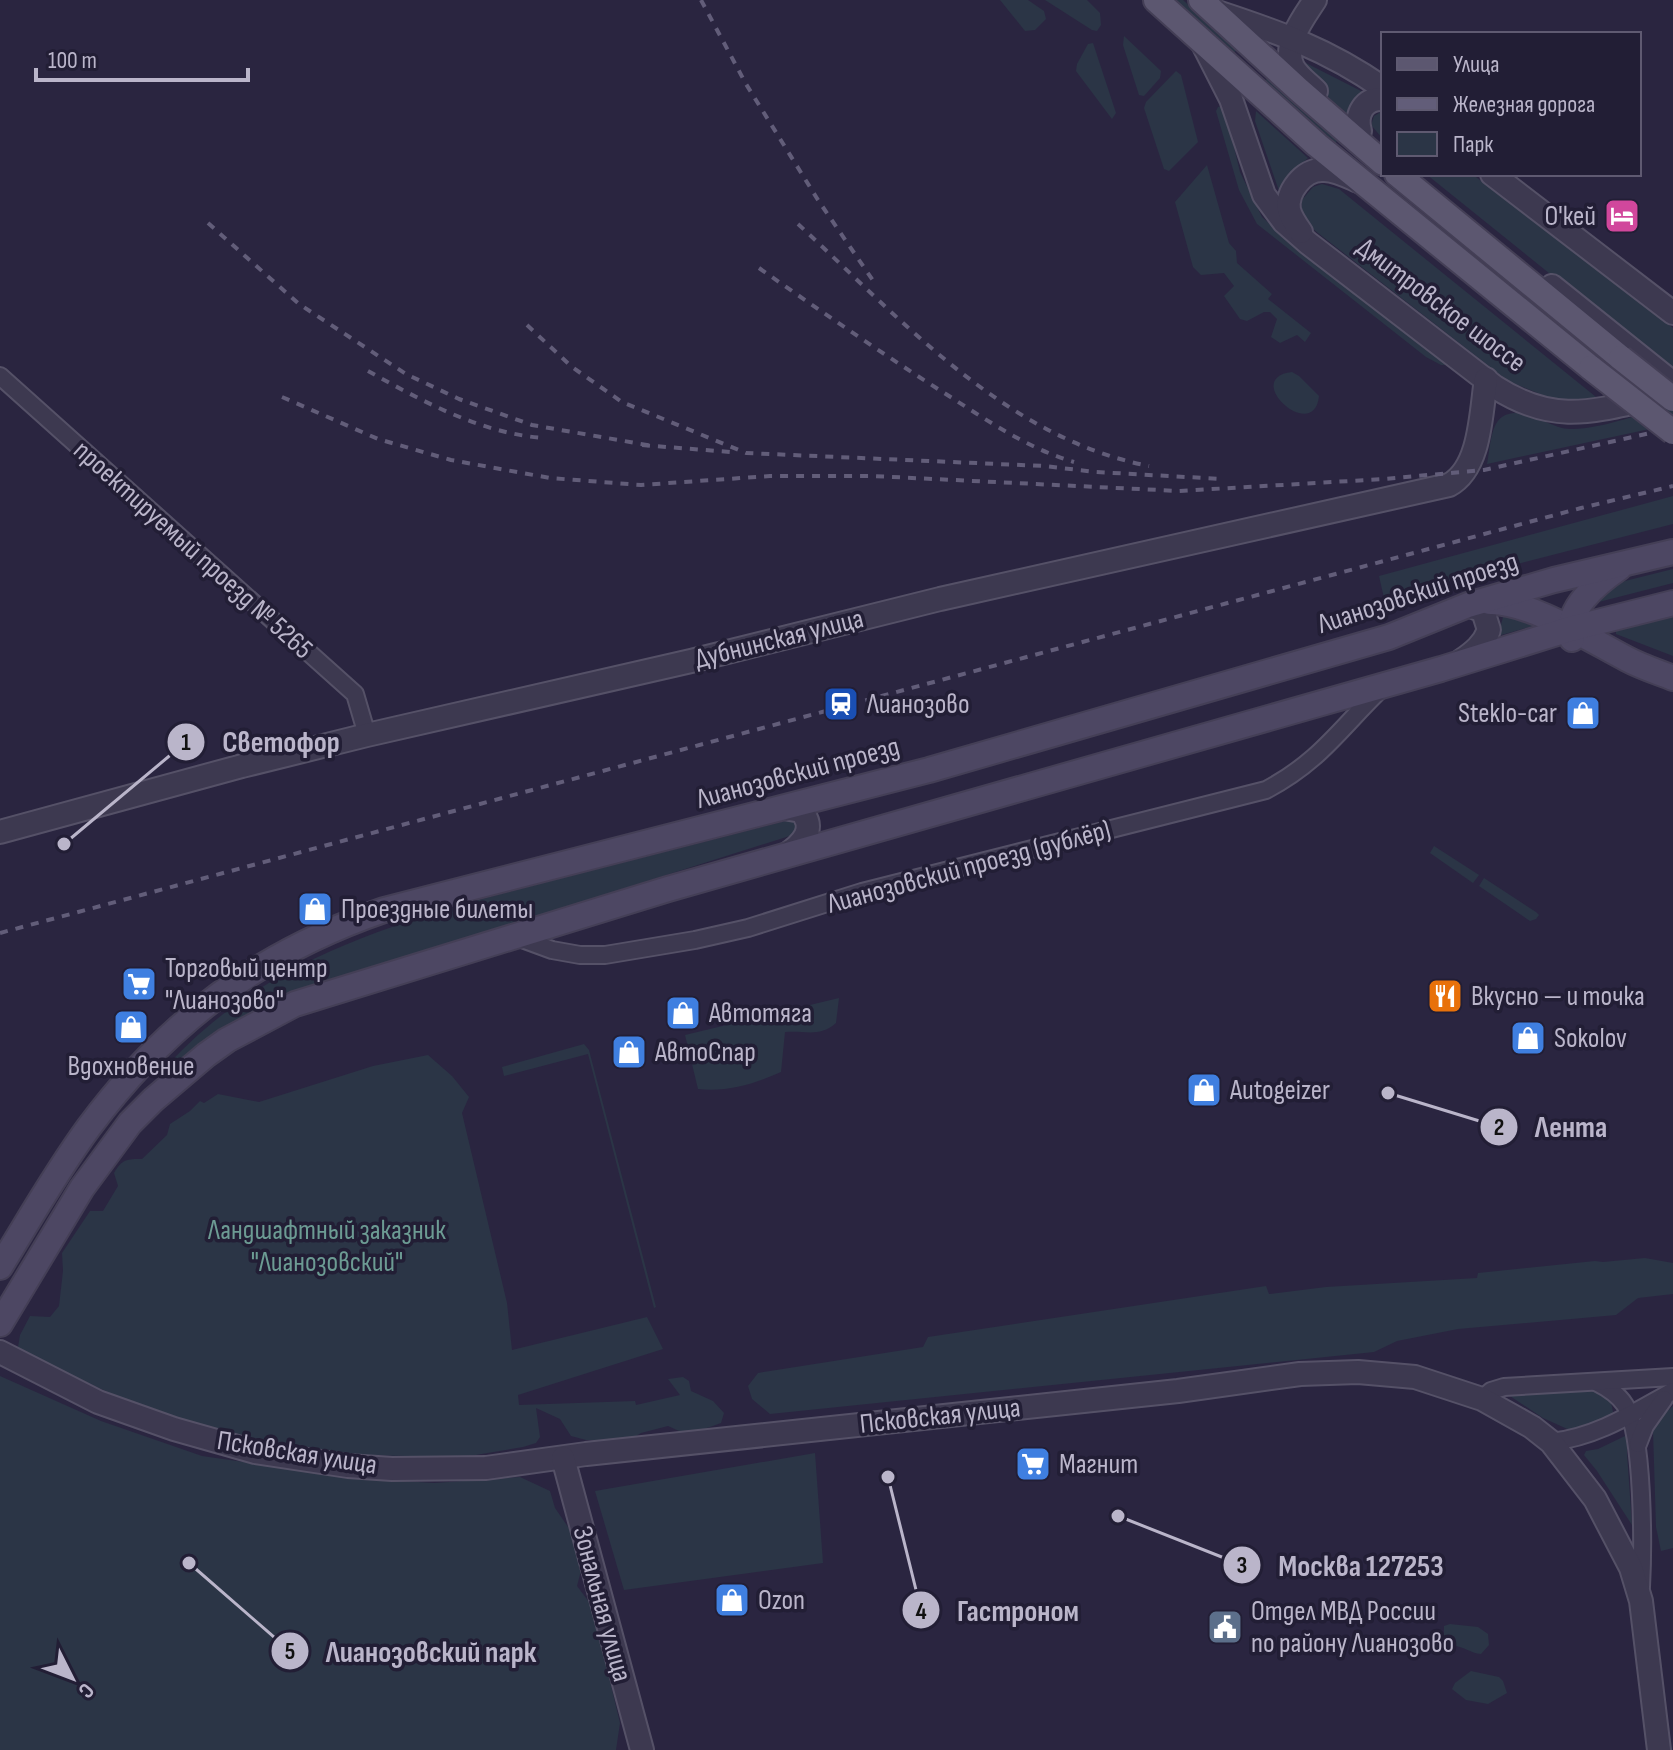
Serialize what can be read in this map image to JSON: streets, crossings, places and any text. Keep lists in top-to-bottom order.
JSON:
{
  "streets": {
    "main road": ["Дмитровское шоссе", "Лианозовский проезд"],
    "street": [
      "проектируемый проезд № 5265",
      "Дубнинская улица",
      "Лианозовский проезд (дублёр)",
      "Псковская улица",
      "Зональная улица"
    ]
  },
  "crossings": [
    ["Дмитровское шоссе", "Дубнинская улица"],
    ["проектируемый проезд № 5265", "Дубнинская улица"],
    ["Псковская улица", "Зональная улица"]
  ],
  "parks": ["Ландшафтный заказник \"Лианозовский\""],
  "places": {
    "hotel": ["О'кей"],
    "station": ["Лианозово"],
    "shop": [
      "Steklo-car",
      "Проездные билеты",
      "Автотяга",
      "Вдохновение",
      "Sokolov",
      "АвтоСпар",
      "Autogeizer",
      "Ozon"
    ],
    "other": [
      "Светофор",
      "Лента",
      "Гастроном",
      "Москва 127253",
      "Лианозовский парк"
    ],
    "supermarket": ["Торговый центр \"Лианозово\"", "Магнит"],
    "restaurant": ["Вкусно — и точка"],
    "public building": ["Отдел МВД России по району Лианозово"]
  },
  "legend": ["Улица", "Железная дорога", "Парк"],
  "scale_bar": "100 m",
  "north": "bottom right"
}
